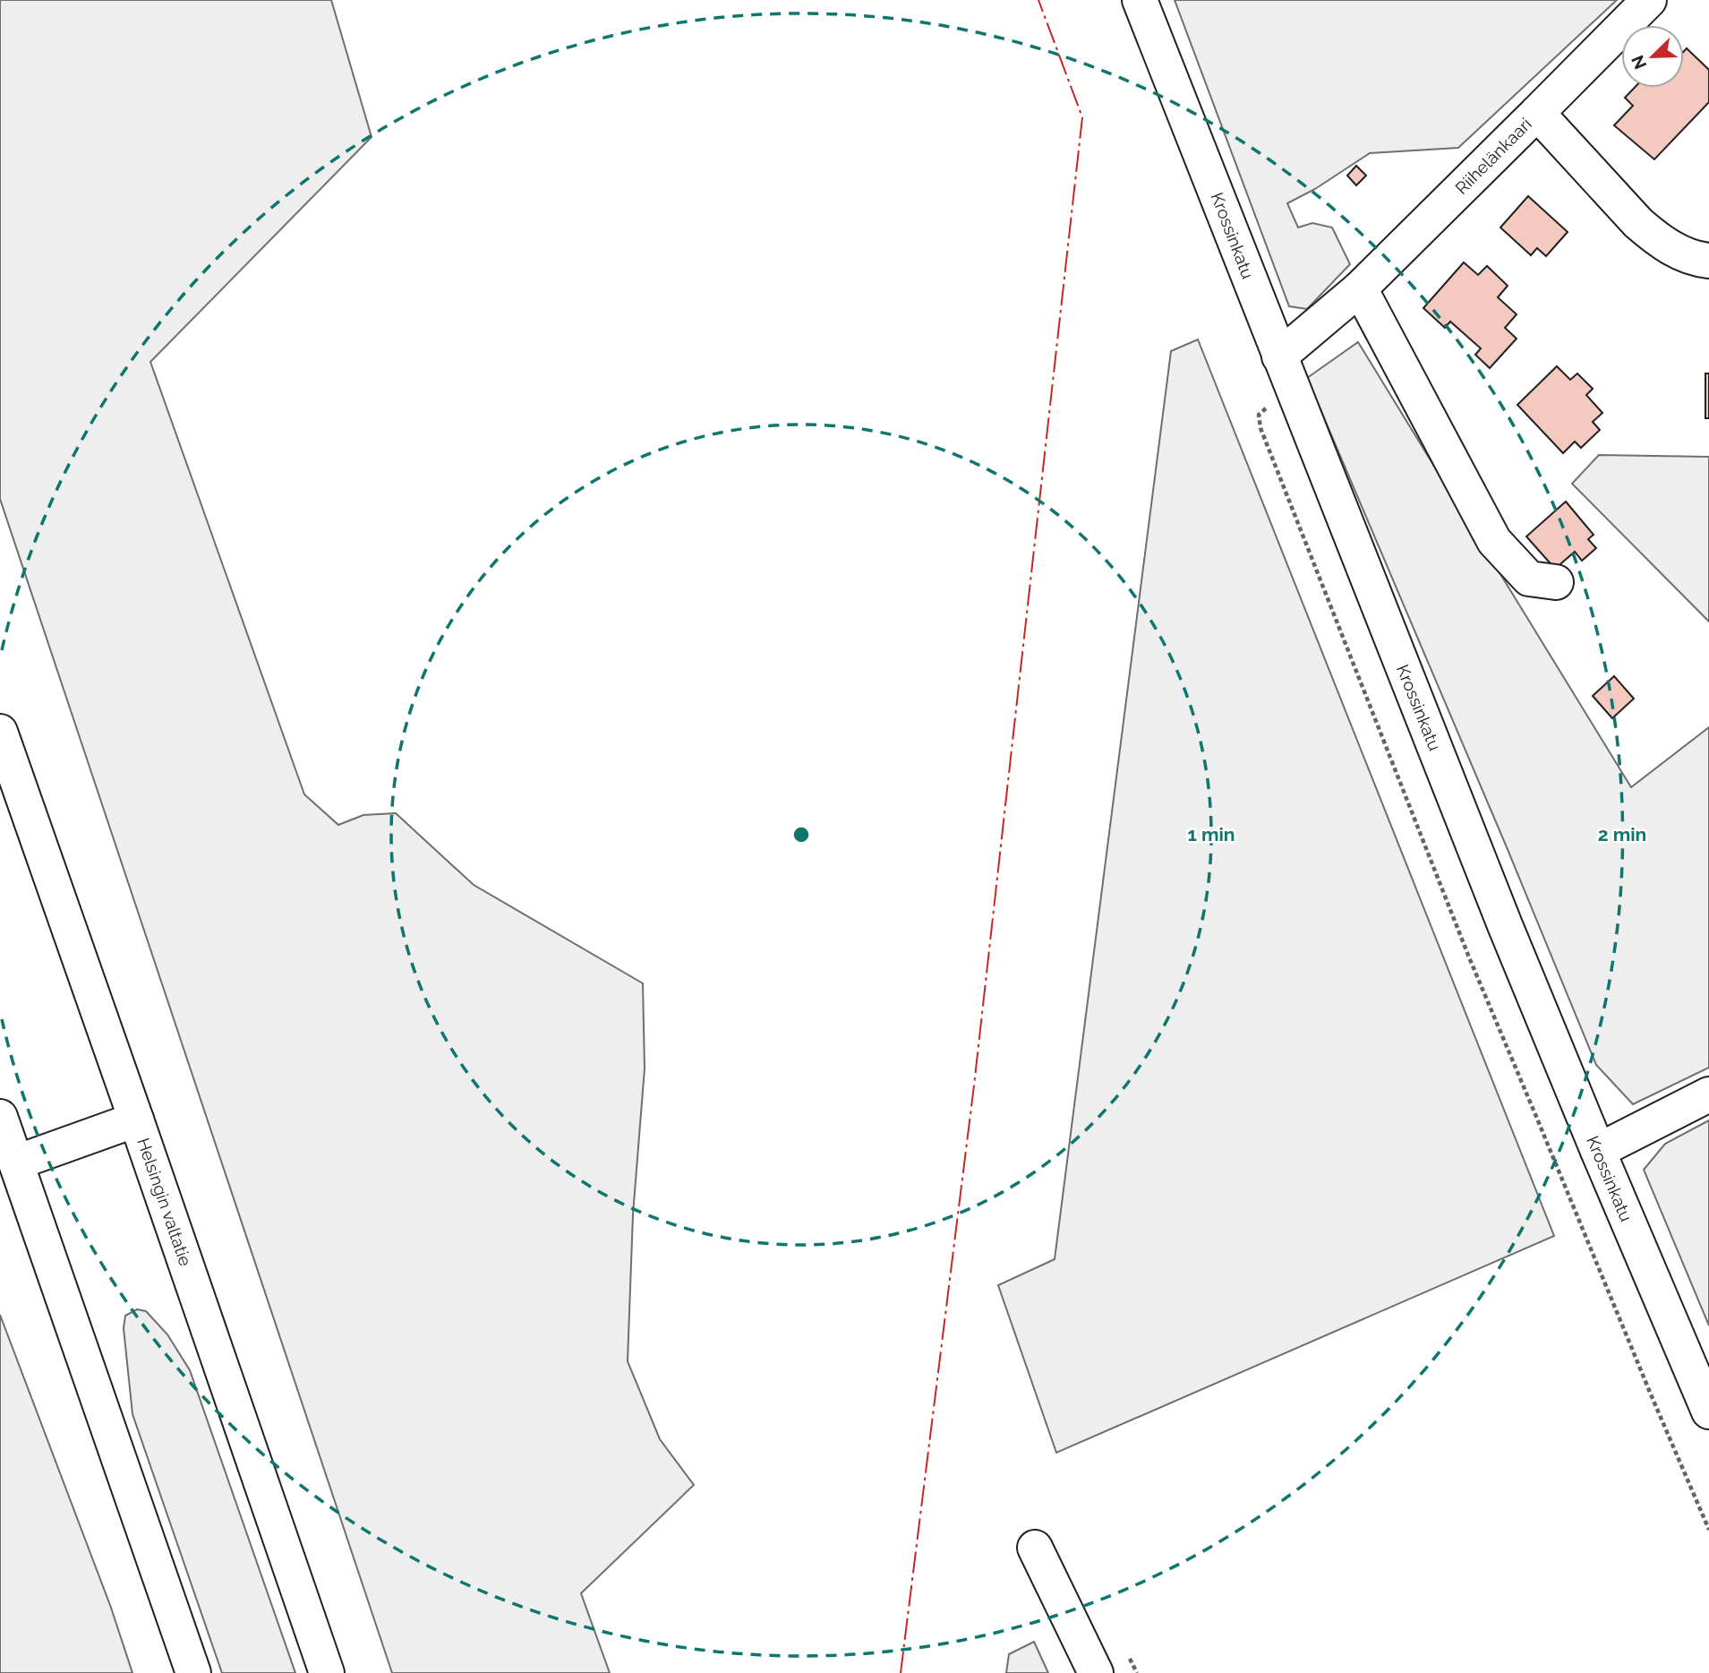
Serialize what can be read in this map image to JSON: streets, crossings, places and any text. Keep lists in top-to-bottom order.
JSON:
{
  "streets": {
    "main road": ["Riihelänkaari", "Krossinkatu", "Helsingin valtatie"]
  },
  "crossings": [
    ["Riihelänkaari", "Krossinkatu"]
  ],
  "north": "bottom left",
  "rings": ["1 min", "2 min"]
}
